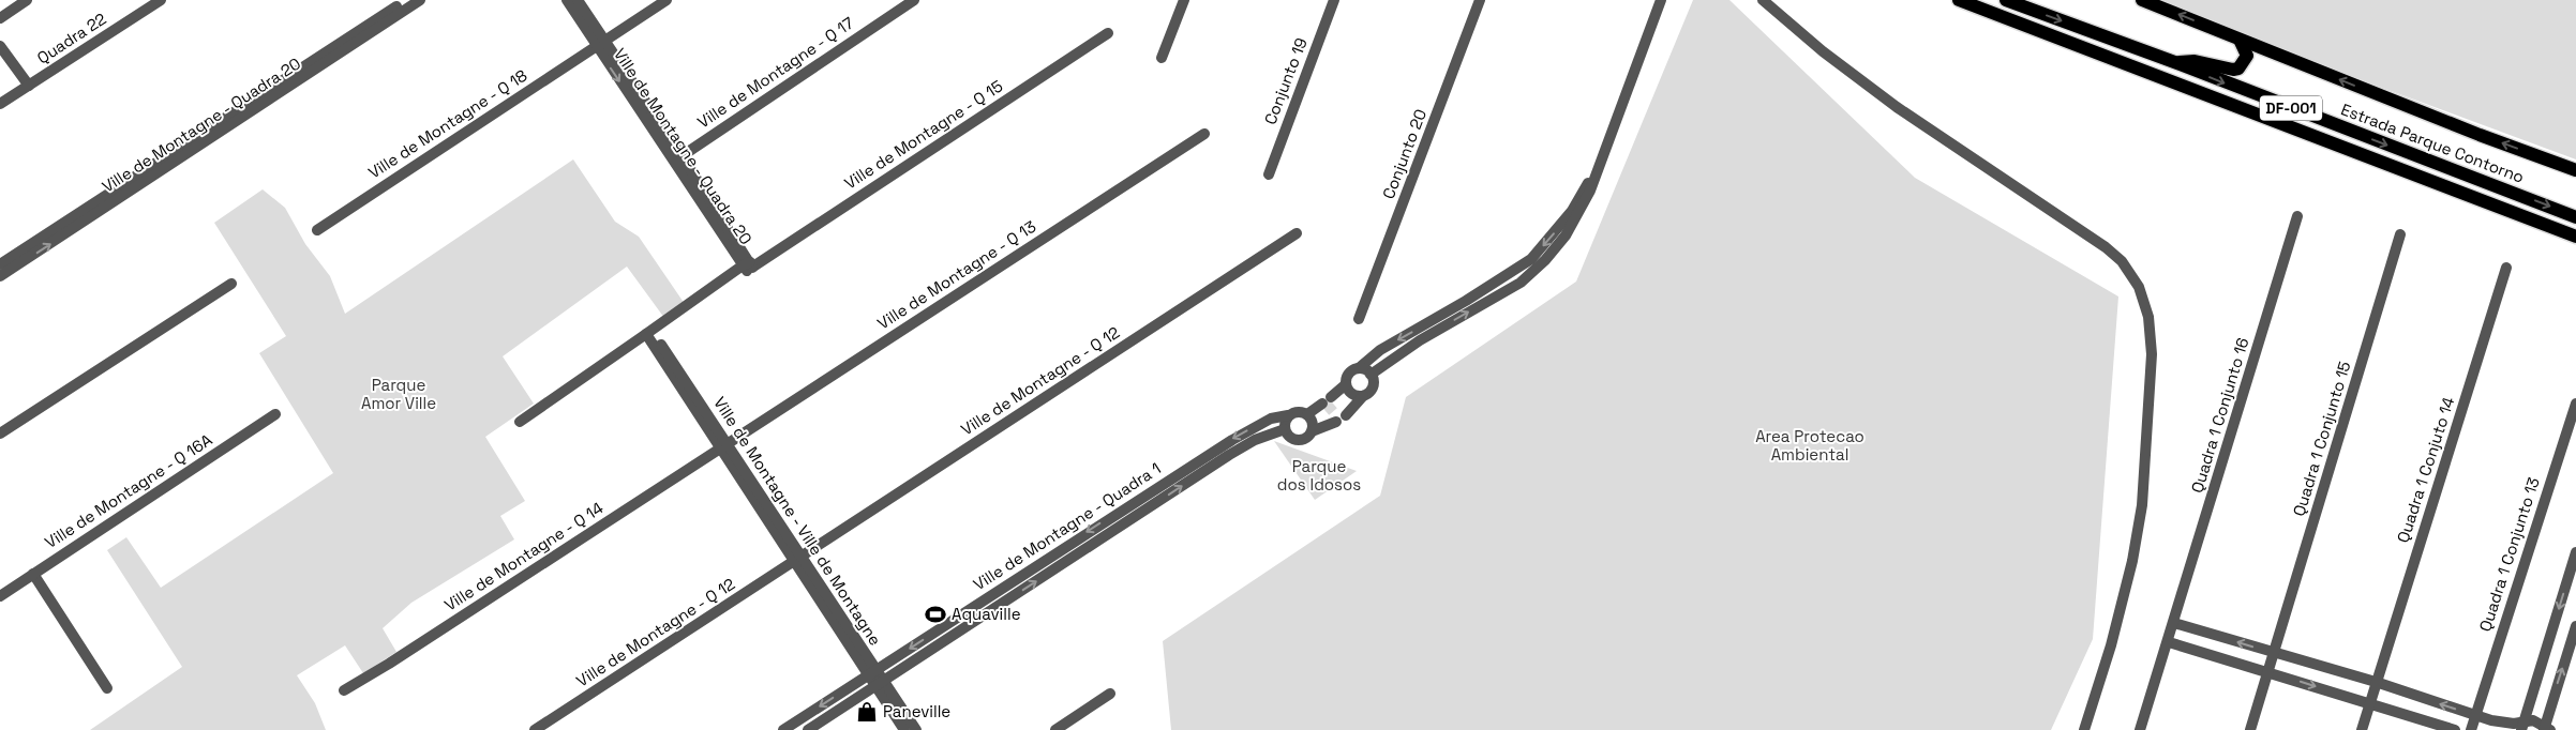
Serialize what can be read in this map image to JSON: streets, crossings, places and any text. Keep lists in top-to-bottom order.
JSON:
{
  "streets": {
    "main road": ["DF-001", "Estrada Parque Contorno"],
    "street": [
      "Quadra 22",
      "Ville de Montagne - Q 17",
      "Conjunto 19",
      "Ville de Montagne - Q 18",
      "Ville de Montagne - Quadra 20",
      "Ville de Montagne - Q 15",
      "Conjunto 20",
      "Ville de Montagne - Q 13",
      "Ville de Montagne - Q 12",
      "Quadra 1 Conjunto 16",
      "Quadra 1 Conjunto 15",
      "Quadra 1 Conjuto 14",
      "Ville de Montagne - Q 16A",
      "Ville de Montagne - Ville de Montagne",
      "Ville de Montagne - Quadra 1",
      "Quadra 1 Conjunto 13",
      "Ville de Montagne - Q 14"
    ]
  },
  "crossings": [
    ["Ville de Montagne - Q 17", "Ville de Montagne - Quadra 20"],
    ["Ville de Montagne - Q 18", "Ville de Montagne - Quadra 20"],
    ["Ville de Montagne - Quadra 20", "Ville de Montagne - Q 15"],
    ["Ville de Montagne - Quadra 20", "Ville de Montagne - Ville de Montagne"],
    ["Ville de Montagne - Q 13", "Ville de Montagne - Ville de Montagne"],
    ["Ville de Montagne - Q 13", "Ville de Montagne - Q 14"],
    ["Ville de Montagne - Q 12", "Ville de Montagne - Ville de Montagne"],
    ["Ville de Montagne - Ville de Montagne", "Ville de Montagne - Quadra 1"],
    ["Ville de Montagne - Ville de Montagne", "Ville de Montagne - Q 14"]
  ],
  "parks": ["Parque Amor Ville", "Area Protecao Ambiental", "Parque dos Idosos"],
  "places": {
    "sports": ["Aquaville"],
    "shop": ["Paneville"]
  }
}
